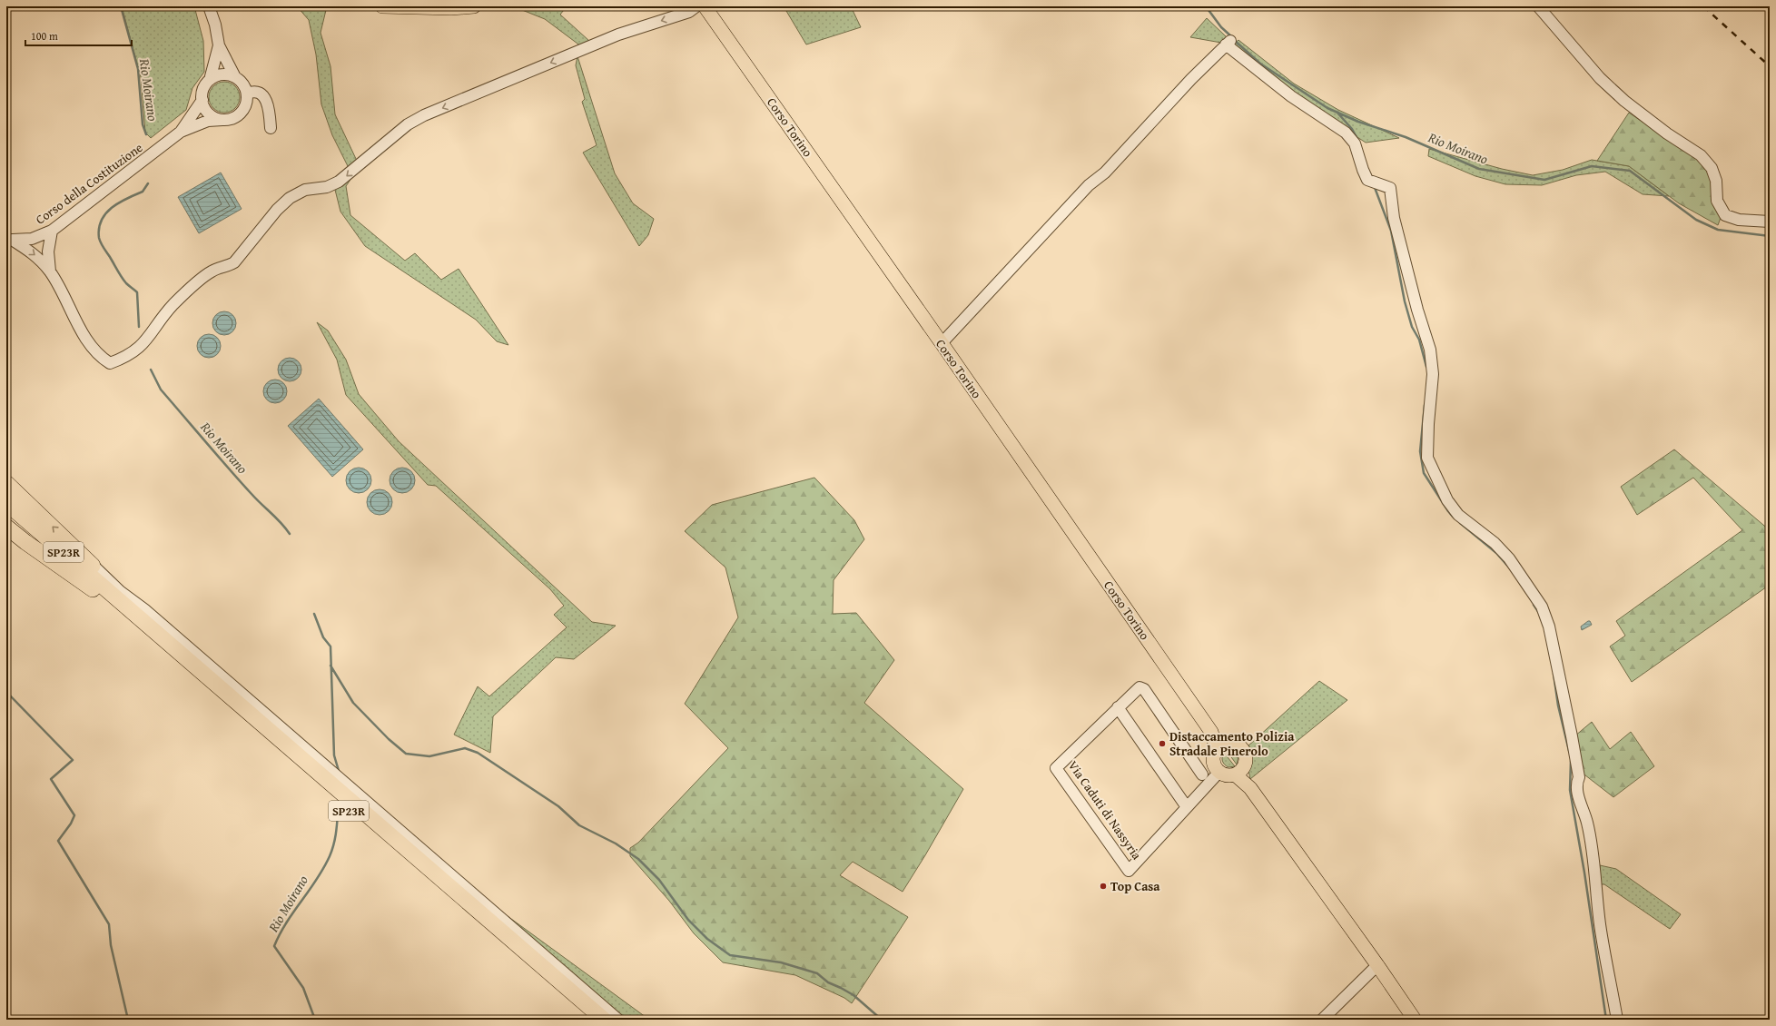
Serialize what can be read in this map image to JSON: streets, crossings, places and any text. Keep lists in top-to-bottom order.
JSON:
{
  "streets": {
    "highway": ["SP23R"],
    "main road": ["Corso Torino"],
    "street": ["Corso della Costituzione", "Via Caduti di Nassyria"]
  },
  "crossings": [
    ["Corso Torino", "Via Caduti di Nassyria"]
  ],
  "water": ["Rio Moirano"],
  "places": ["Distaccamento Polizia Stradale Pinerolo", "Top Casa"],
  "scale_bar": "100 m"
}
